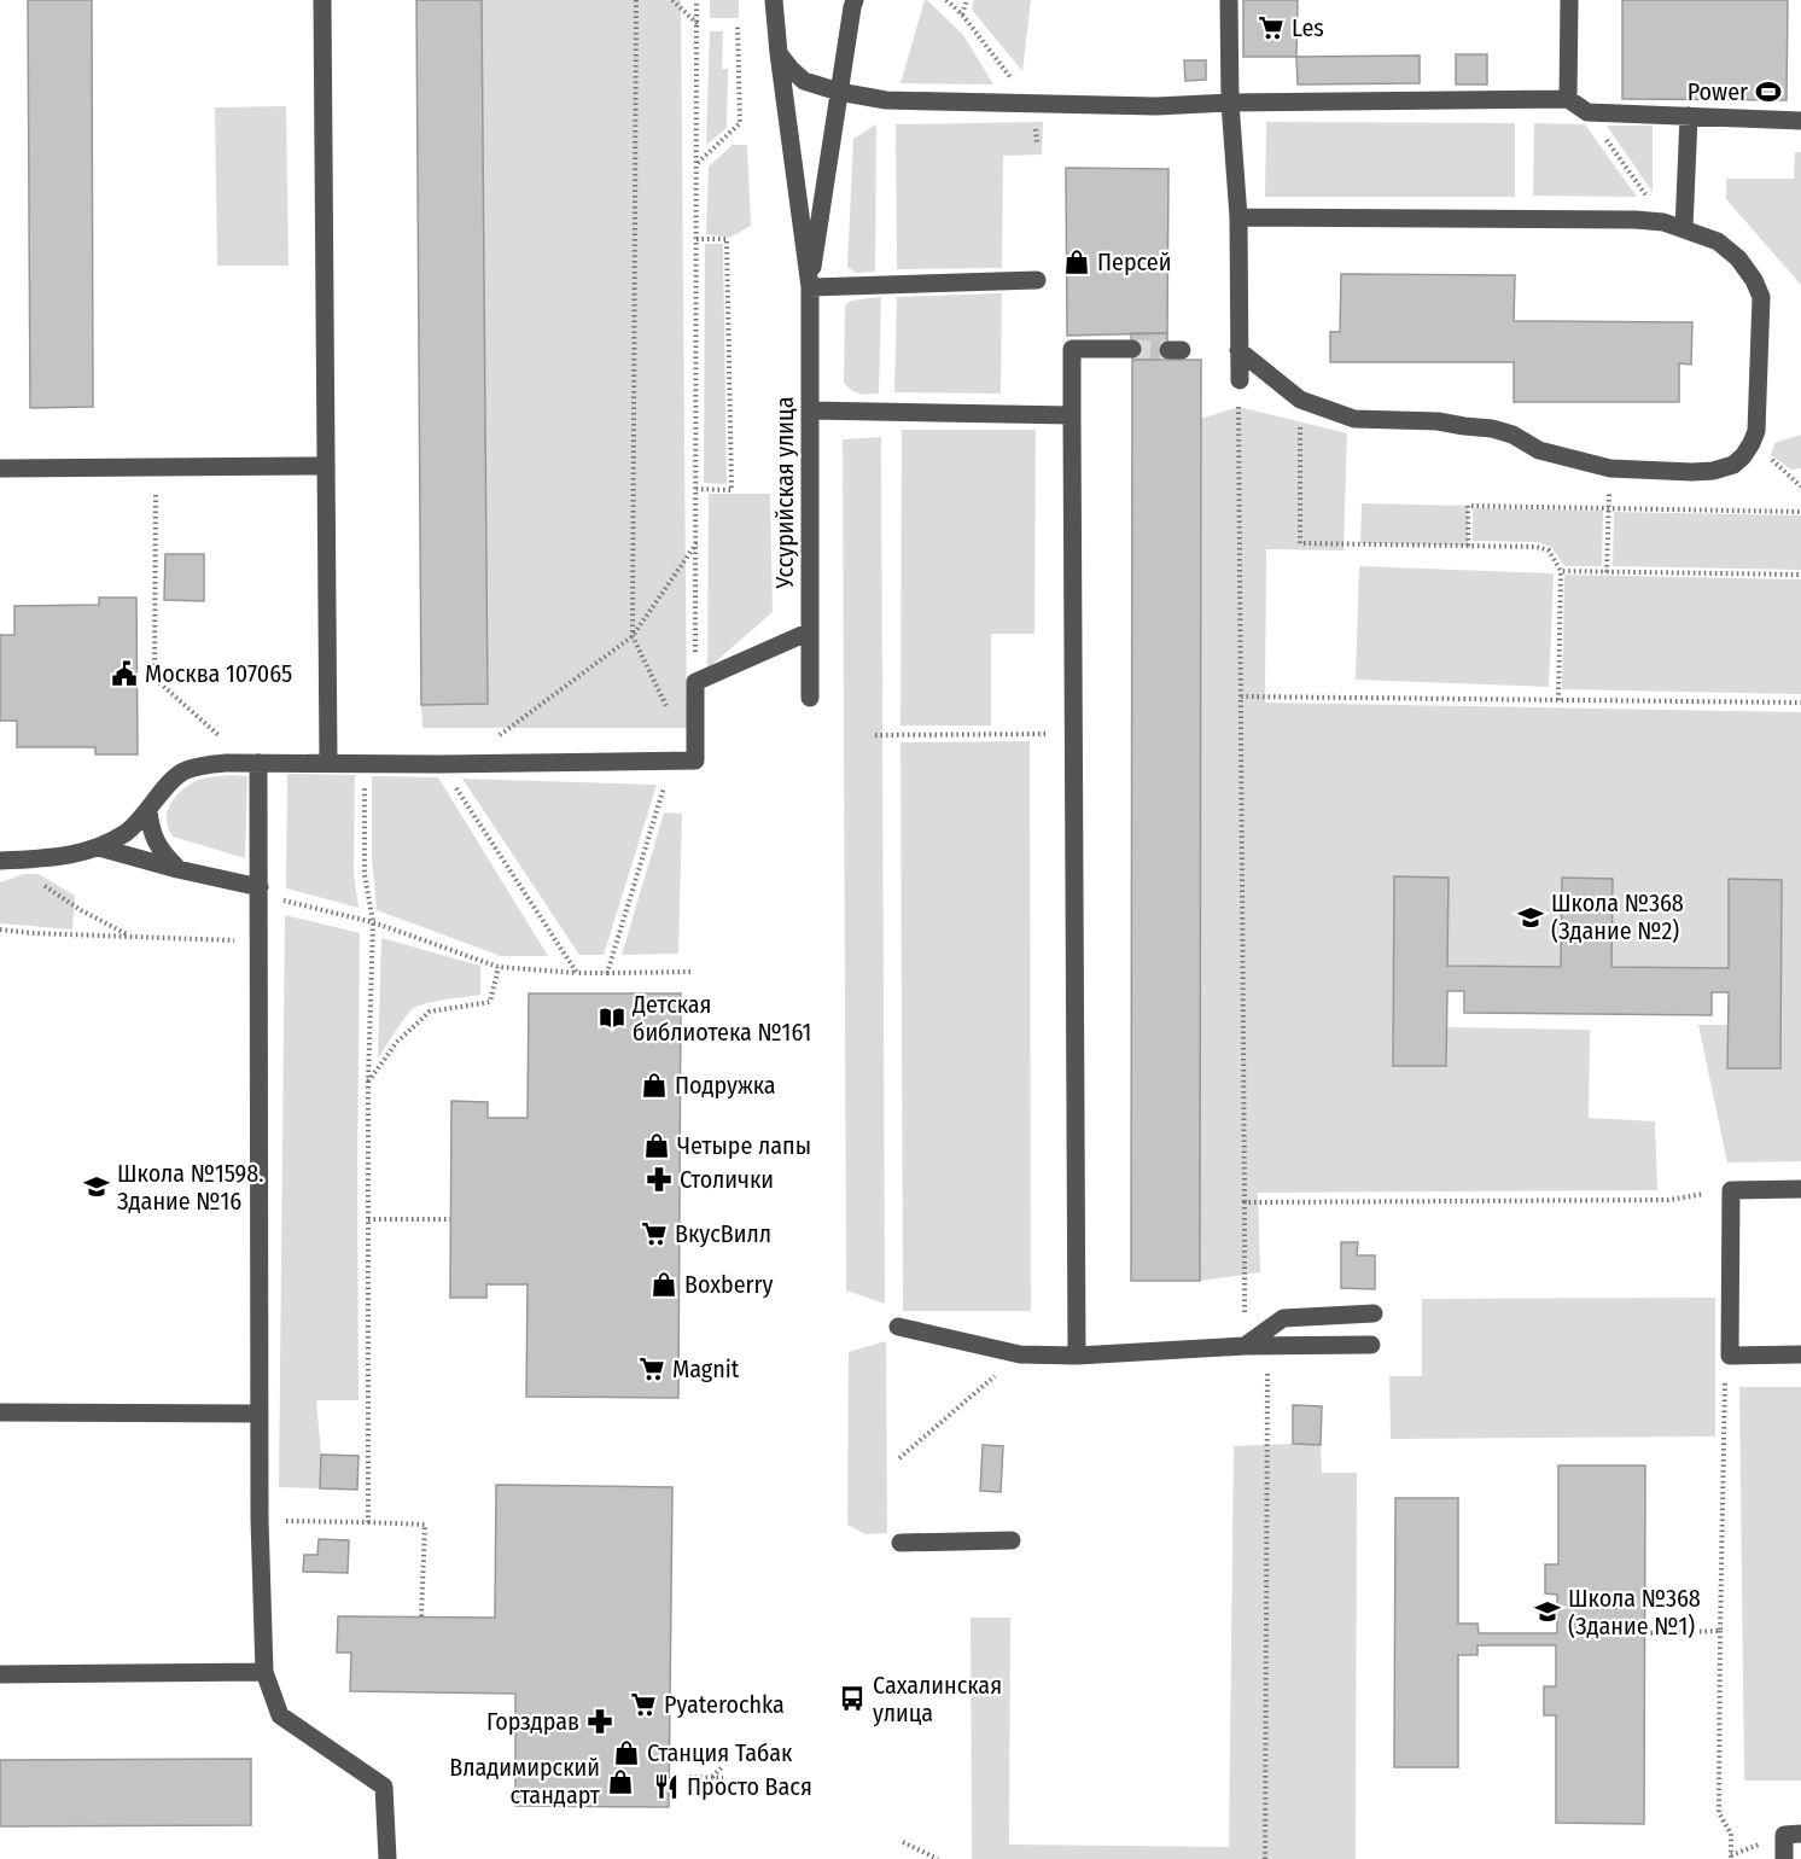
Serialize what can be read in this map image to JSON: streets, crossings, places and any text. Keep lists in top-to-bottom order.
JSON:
{
  "streets": {
    "lane": ["Уссурийская улица"]
  },
  "places": {
    "supermarket": [
      "Les",
      "ВкусВилл",
      "Magnit",
      "Pyaterochka"
    ],
    "sports": ["Power"],
    "shop": [
      "Персей",
      "Подружка",
      "Четыре лапы",
      "Boxberry",
      "Станция Табак",
      "Владимирский стандарт"
    ],
    "public building": ["Москва 107065"],
    "school or university": ["Школа №368 (Здание №2)", "Школа №1598. Здание №16", "Школа №368 (Здание №1)"],
    "library": ["Детская библиотека №161"],
    "pharmacy": ["Столички", "Горздрав"],
    "bus stop": ["Сахалинская улица"],
    "restaurant": ["Просто Вася"]
  }
}
